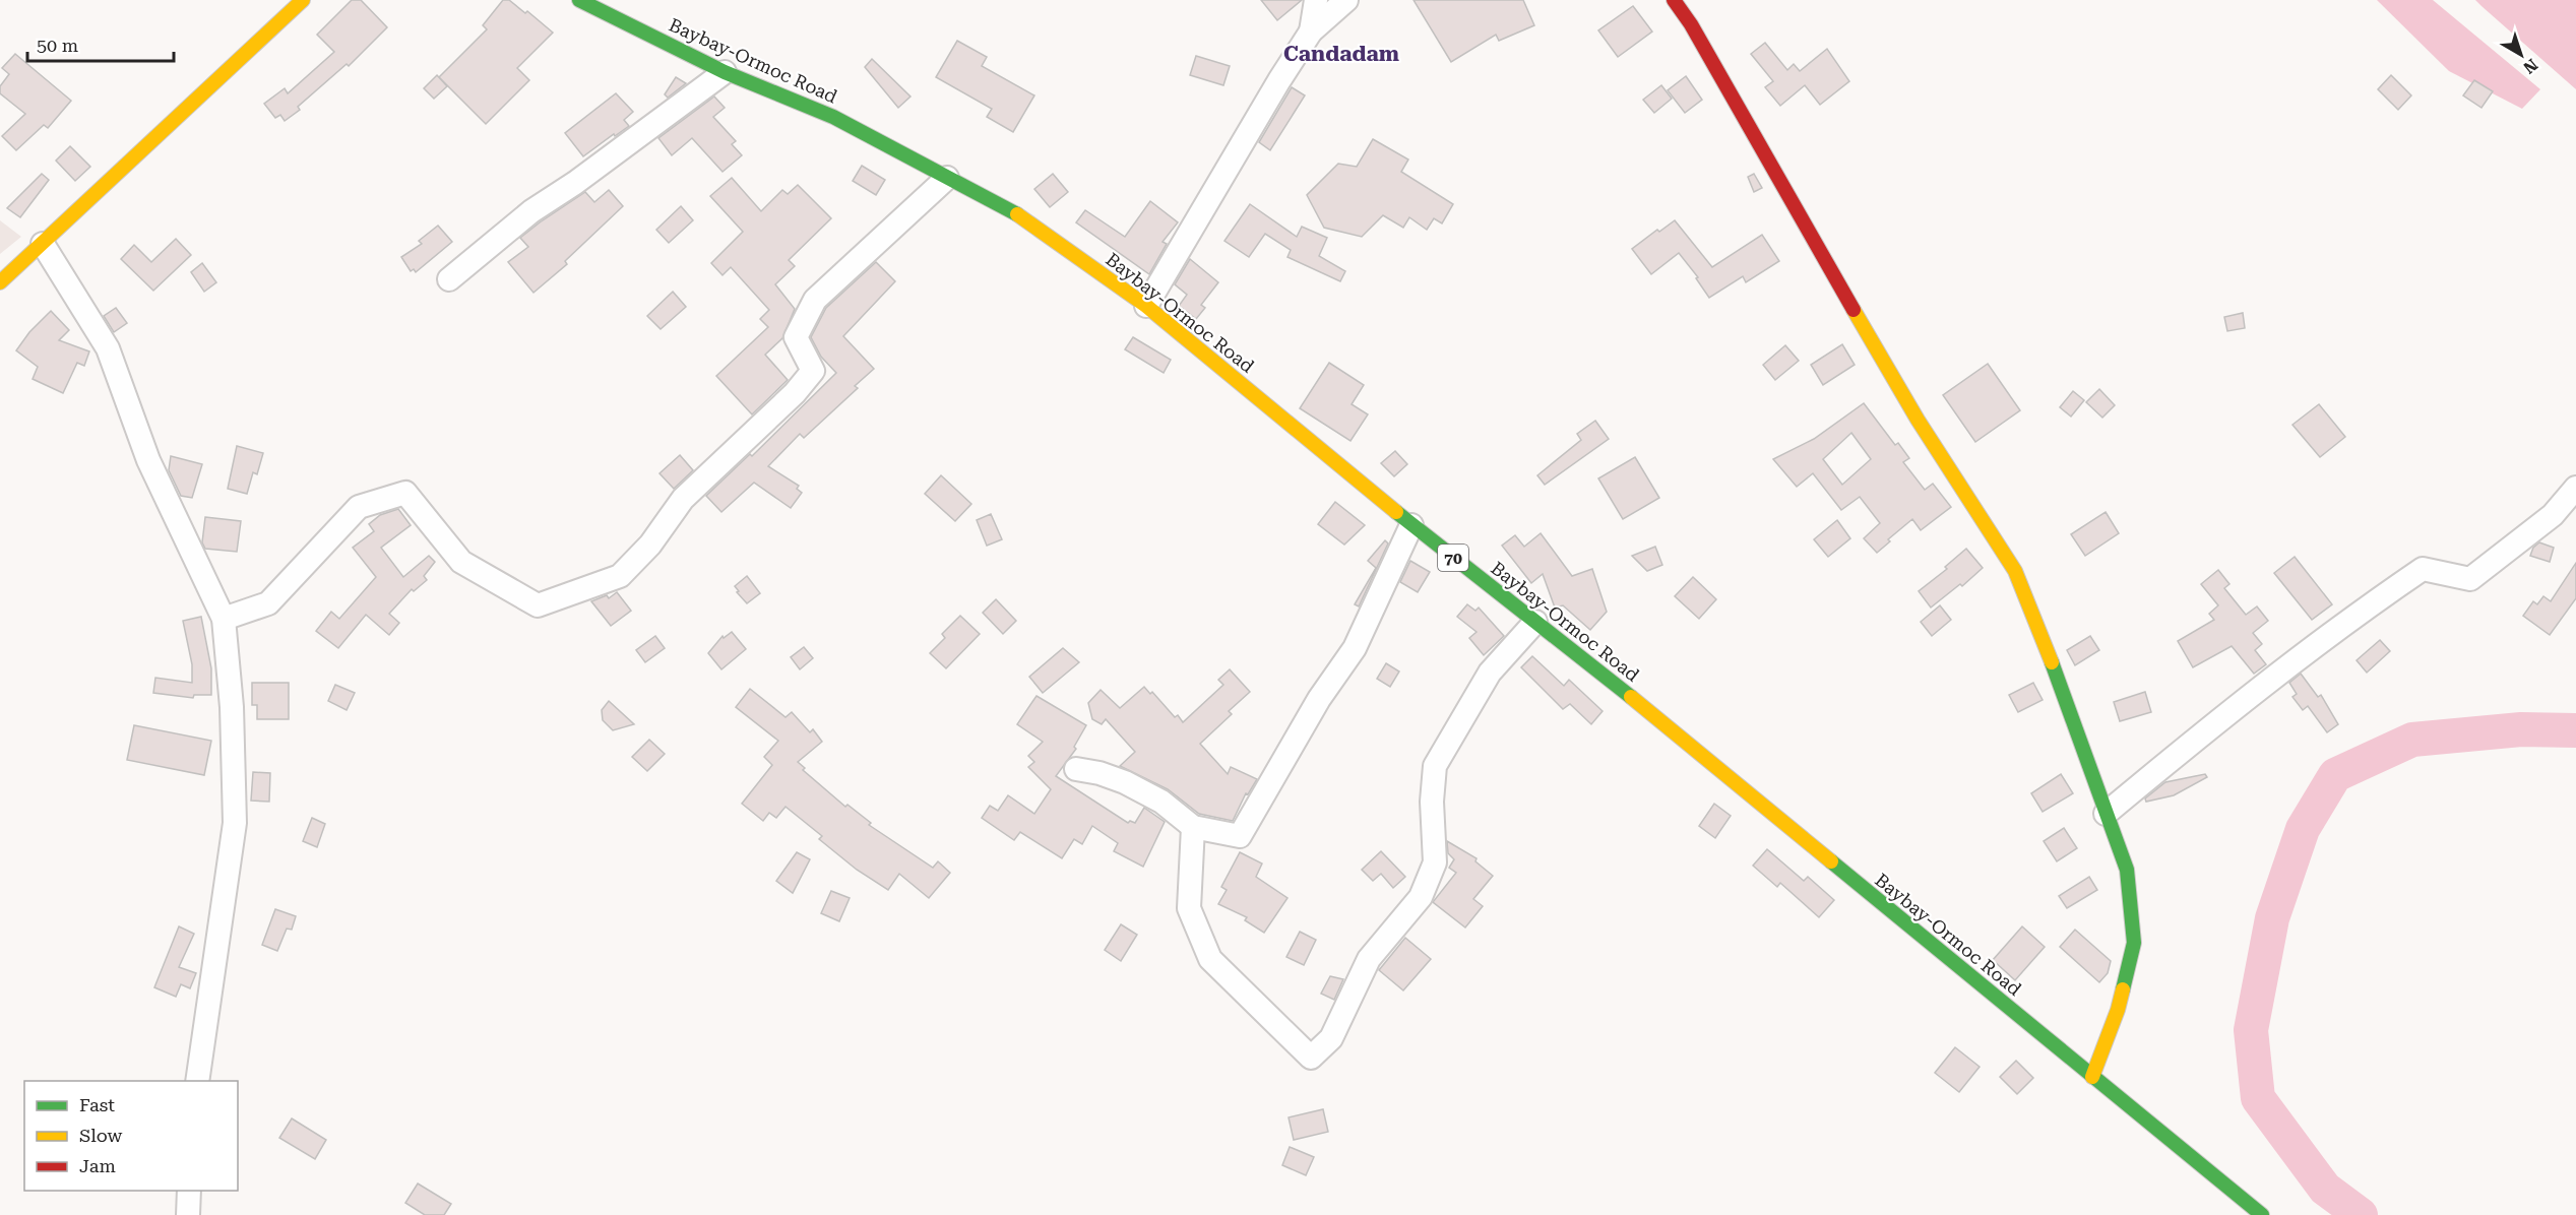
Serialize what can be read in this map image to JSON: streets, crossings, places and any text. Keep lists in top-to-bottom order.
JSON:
{
  "streets": {
    "main road": ["Baybay-Ormoc Road", "70"]
  },
  "districts": ["Candadam"],
  "legend": ["Fast", "Slow", "Jam"],
  "scale_bar": "50 m",
  "north": "bottom right"
}
